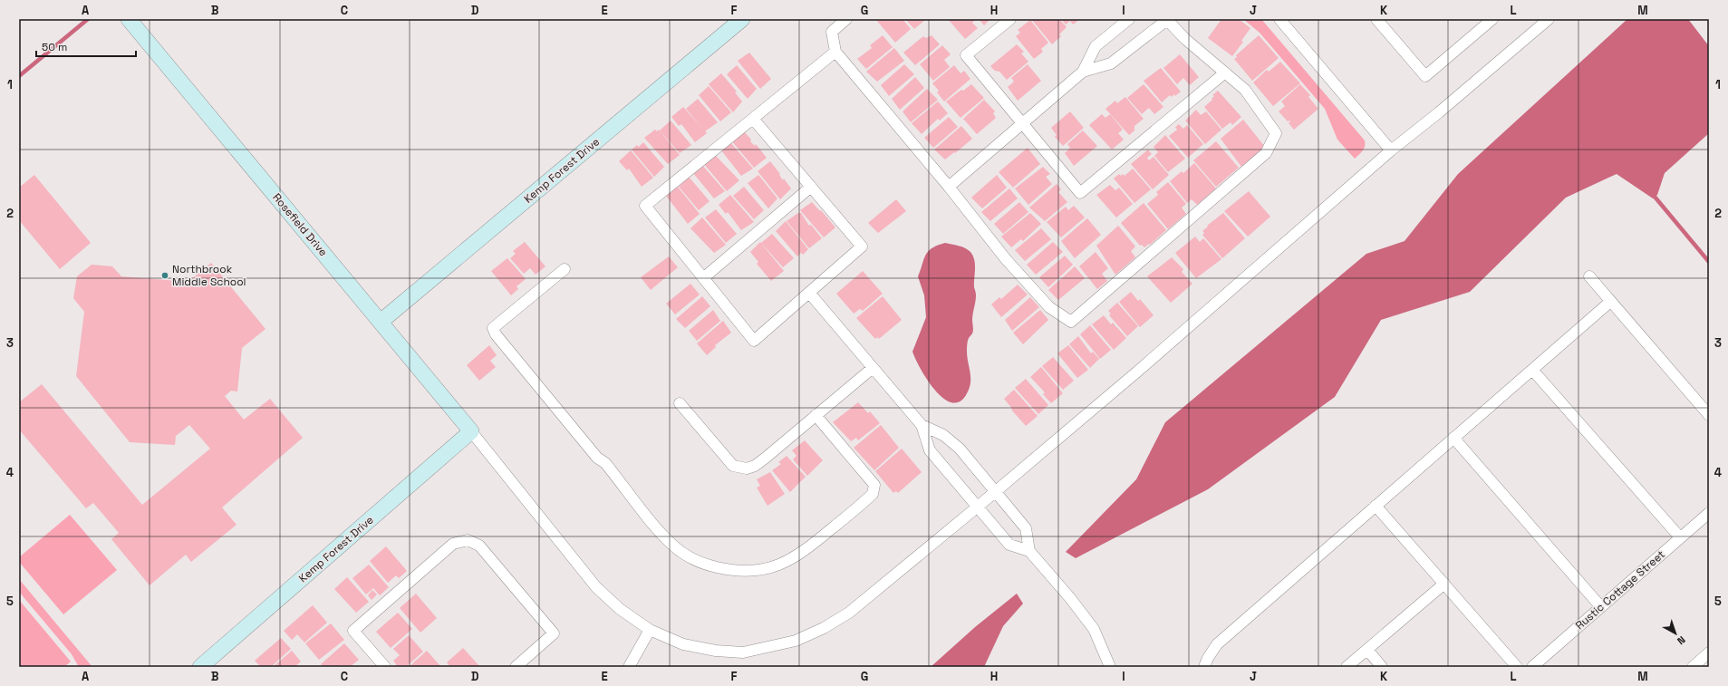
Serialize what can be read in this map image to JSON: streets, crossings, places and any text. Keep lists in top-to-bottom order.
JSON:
{
  "streets": {
    "street": ["Kemp Forest Drive", "Rosefield Drive", "Rustic Cottage Street"]
  },
  "crossings": [
    ["Kemp Forest Drive", "Rosefield Drive"]
  ],
  "places": ["Northbrook Middle School"],
  "scale_bar": "50 m",
  "north": "bottom right",
  "grid": {
    "columns": [
      "A",
      "B",
      "C",
      "D",
      "E",
      "F",
      "G",
      "H",
      "I",
      "J",
      "K",
      "L",
      "M"
    ],
    "rows": [
      "1",
      "2",
      "3",
      "4",
      "5"
    ]
  }
}
